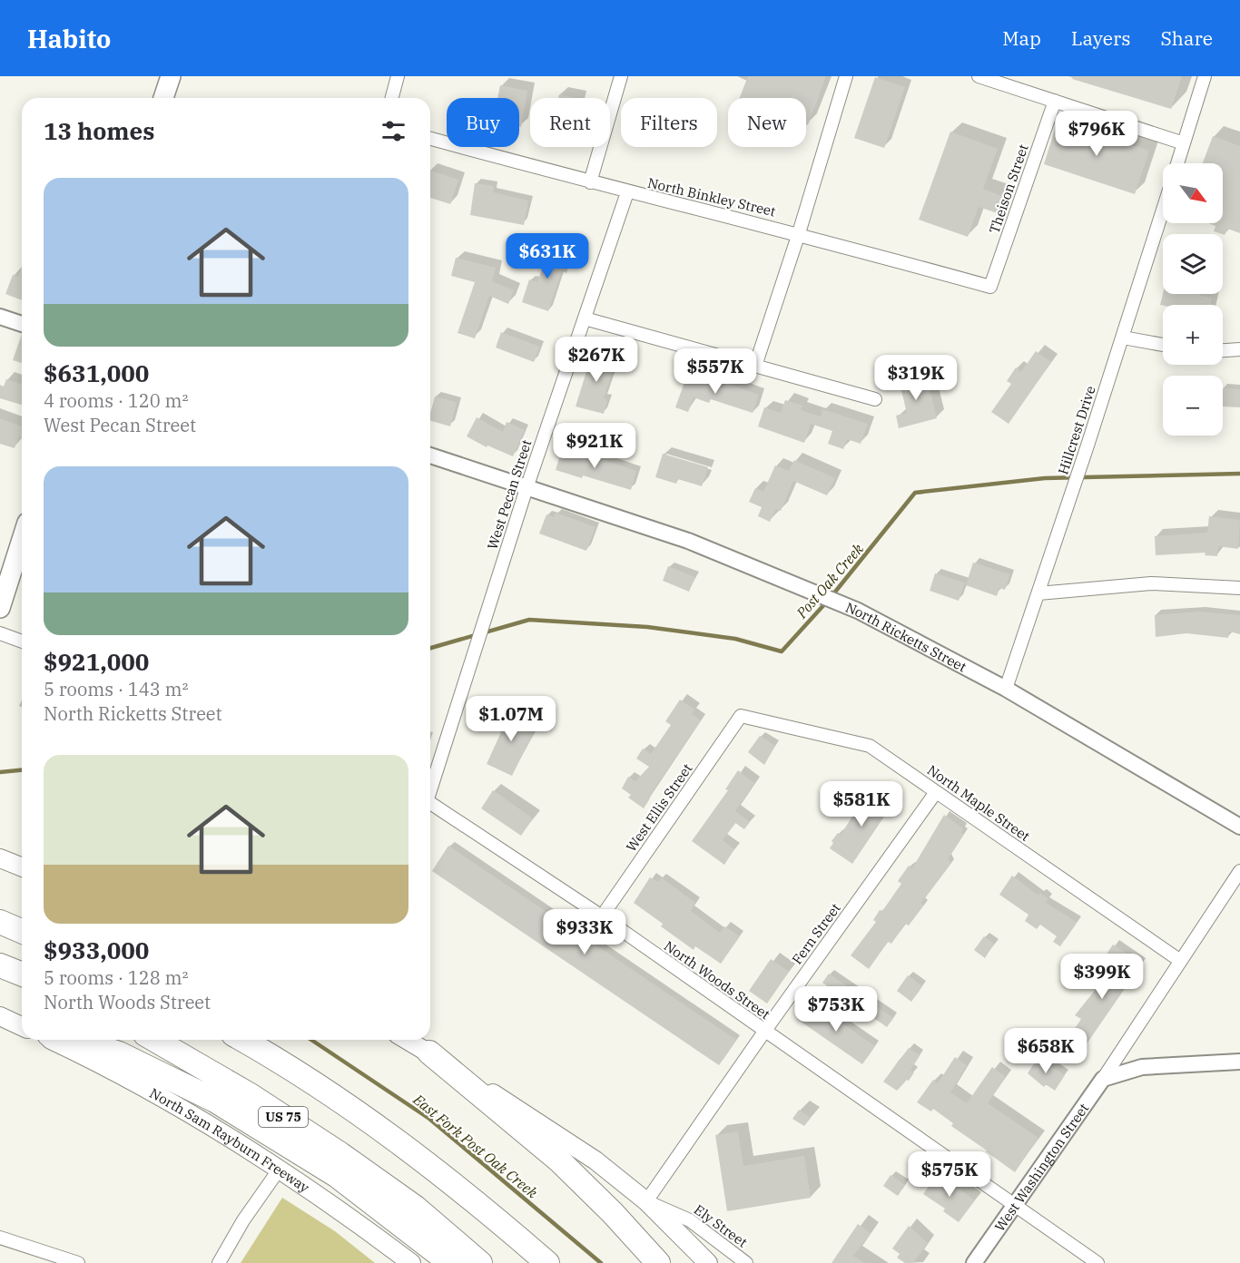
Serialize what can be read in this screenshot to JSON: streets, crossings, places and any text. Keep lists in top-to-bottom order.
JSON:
{
  "streets": {
    "highway": ["US 75"],
    "main road": ["North Sam Rayburn Freeway"],
    "street": [
      "Theison Street",
      "North Binkley Street",
      "Hillcrest Drive",
      "West Pecan Street",
      "North Ricketts Street",
      "North Maple Street",
      "West Ellis Street",
      "Fern Street",
      "North Woods Street",
      "West Washington Street",
      "Ely Street"
    ]
  },
  "crossings": [
    ["Theison Street", "North Binkley Street"],
    ["North Binkley Street", "West Pecan Street"],
    ["Hillcrest Drive", "North Ricketts Street"],
    ["West Pecan Street", "North Ricketts Street"],
    ["North Maple Street", "West Ellis Street"],
    ["North Maple Street", "Fern Street"],
    ["West Ellis Street", "North Woods Street"],
    ["Fern Street", "North Woods Street"],
    ["Fern Street", "Ely Street"],
    ["North Woods Street", "West Washington Street"]
  ],
  "water": ["Post Oak Creek", "East Fork Post Oak Creek"],
  "north": "bottom right",
  "page": {
    "header": "Habito",
    "nav": ["Map", "Layers", "Share"],
    "chip": [
      "Buy",
      "Rent",
      "Filters",
      "New"
    ],
    "heading": "13 homes",
    "price": [
      "$796K",
      "$631K",
      "$267K",
      "$557K",
      "$319K",
      "$921K",
      "$1.07M",
      "$581K",
      "$933K",
      "$399K",
      "$753K",
      "$658K",
      "$575K"
    ],
    "map_buttons": ["+", "−"],
    "list": [
      {
        "name": "$631,000",
        "note": "4 rooms · 120 m² · West Pecan Street"
      },
      {
        "name": "$921,000",
        "note": "5 rooms · 143 m² · North Ricketts Street"
      },
      {
        "name": "$933,000",
        "note": "5 rooms · 128 m² · North Woods Street"
      }
    ]
  }
}
